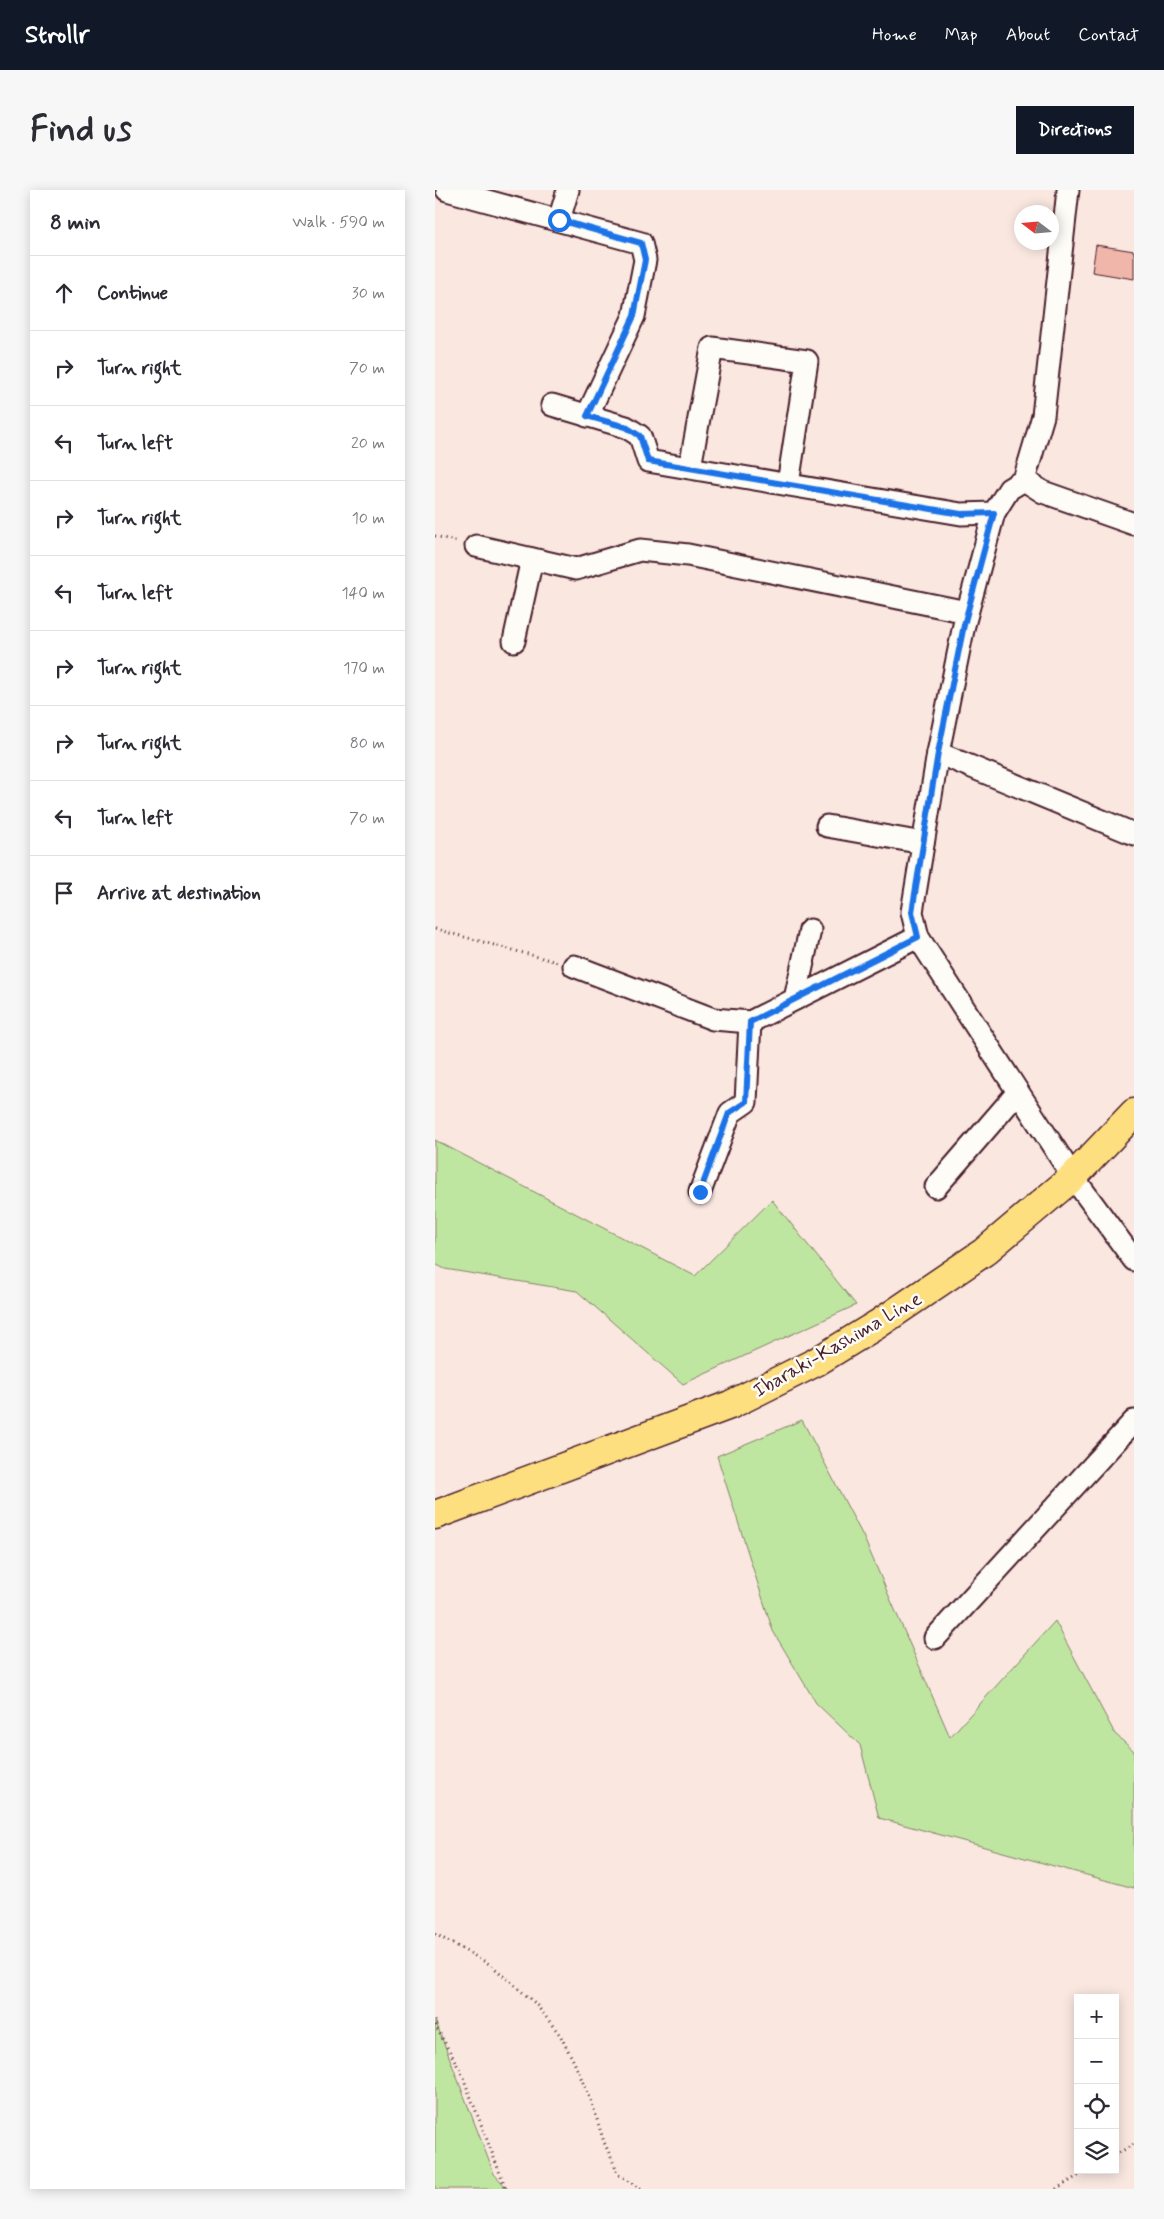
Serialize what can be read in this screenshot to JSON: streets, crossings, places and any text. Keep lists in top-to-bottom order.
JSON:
{
  "streets": {
    "main road": ["Ibaraki-Kashima Line"]
  },
  "north": "left",
  "page": {
    "header": "Strollr",
    "nav": [
      "Home",
      "Map",
      "About",
      "Contact"
    ],
    "buttons": "Directions",
    "title": "Find us",
    "heading": ["8 min", "Walk · 590 m"],
    "list": [
      ["Continue", "30 m"],
      ["Turn right", "70 m"],
      ["Turn left", "20 m"],
      ["Turn right", "10 m"],
      ["Turn left", "140 m"],
      ["Turn right", "170 m"],
      ["Turn right", "80 m"],
      ["Turn left", "70 m"],
      "Arrive at destination"
    ],
    "map_buttons": ["+", "−"]
  }
}
